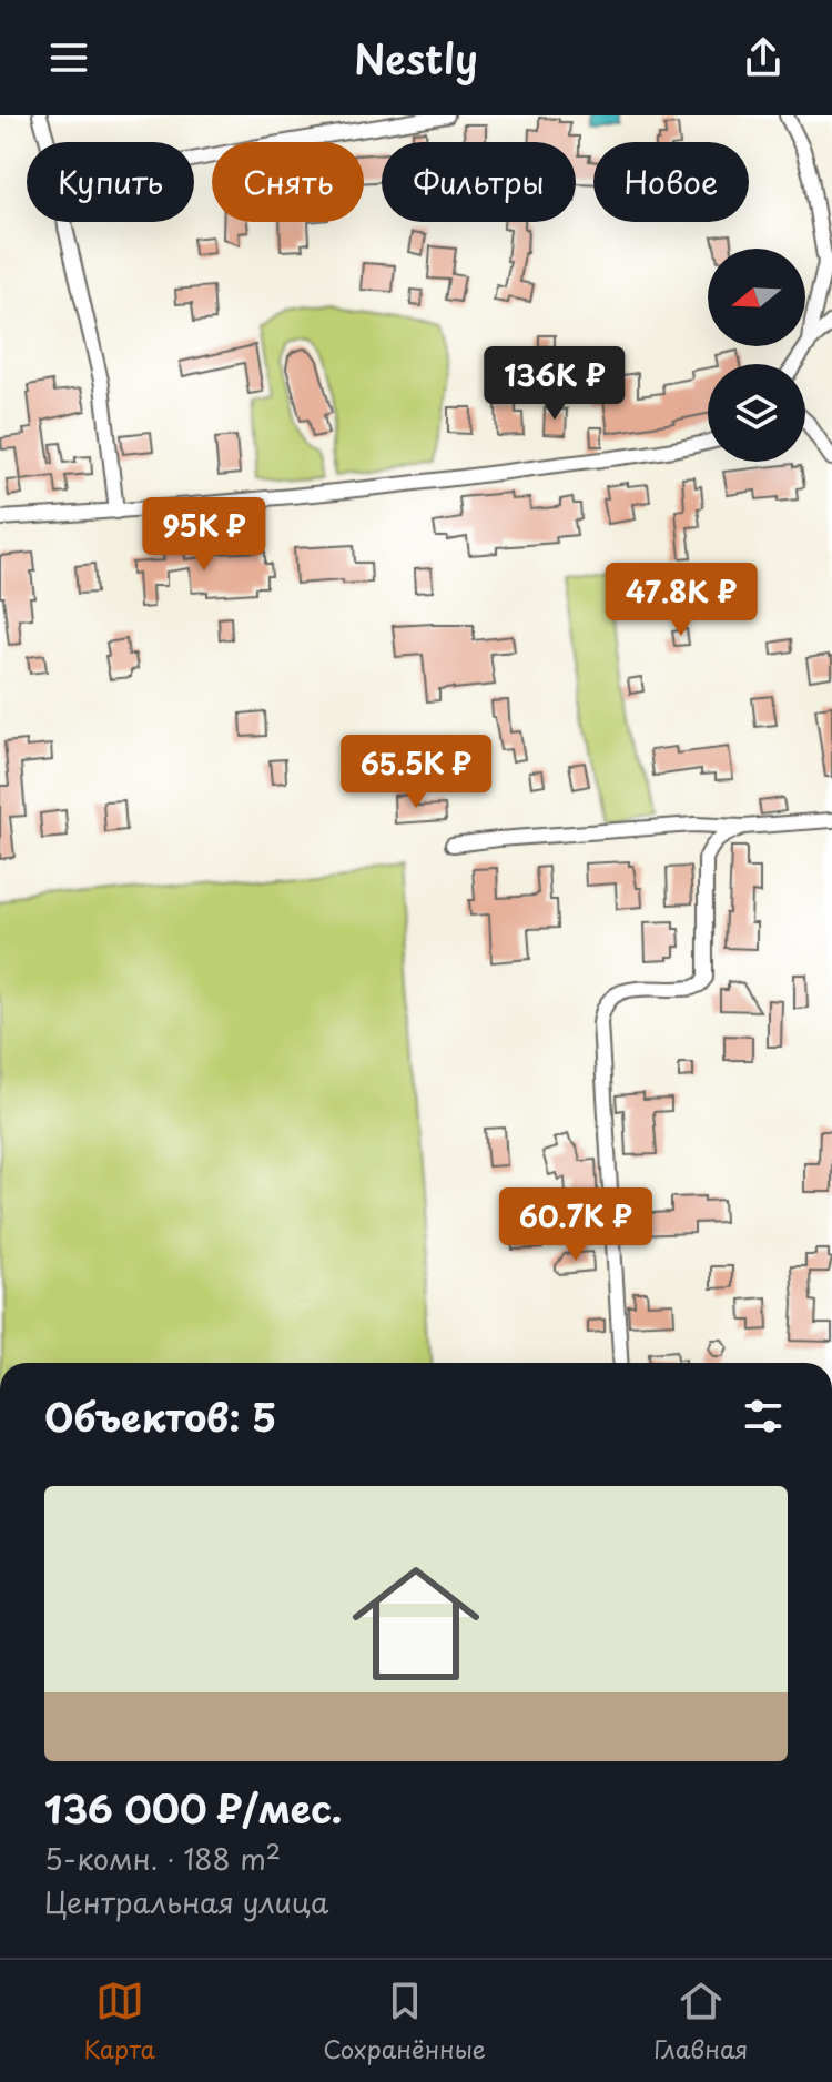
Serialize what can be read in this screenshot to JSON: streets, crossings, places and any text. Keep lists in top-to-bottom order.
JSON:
{
  "north": "left",
  "page": {
    "header": "Nestly",
    "chip": [
      "Купить",
      "Снять",
      "Фильтры",
      "Новое"
    ],
    "price": [
      "136K ₽",
      "95K ₽",
      "47.8K ₽",
      "65.5K ₽",
      "60.7K ₽"
    ],
    "heading": "Объектов: 5",
    "list": [
      {
        "name": "136 000 ₽/мес.",
        "note": "5-комн. · 188 m² · Центральная улица"
      }
    ],
    "tabs": ["Карта", "Сохранённые", "Главная"]
  }
}
